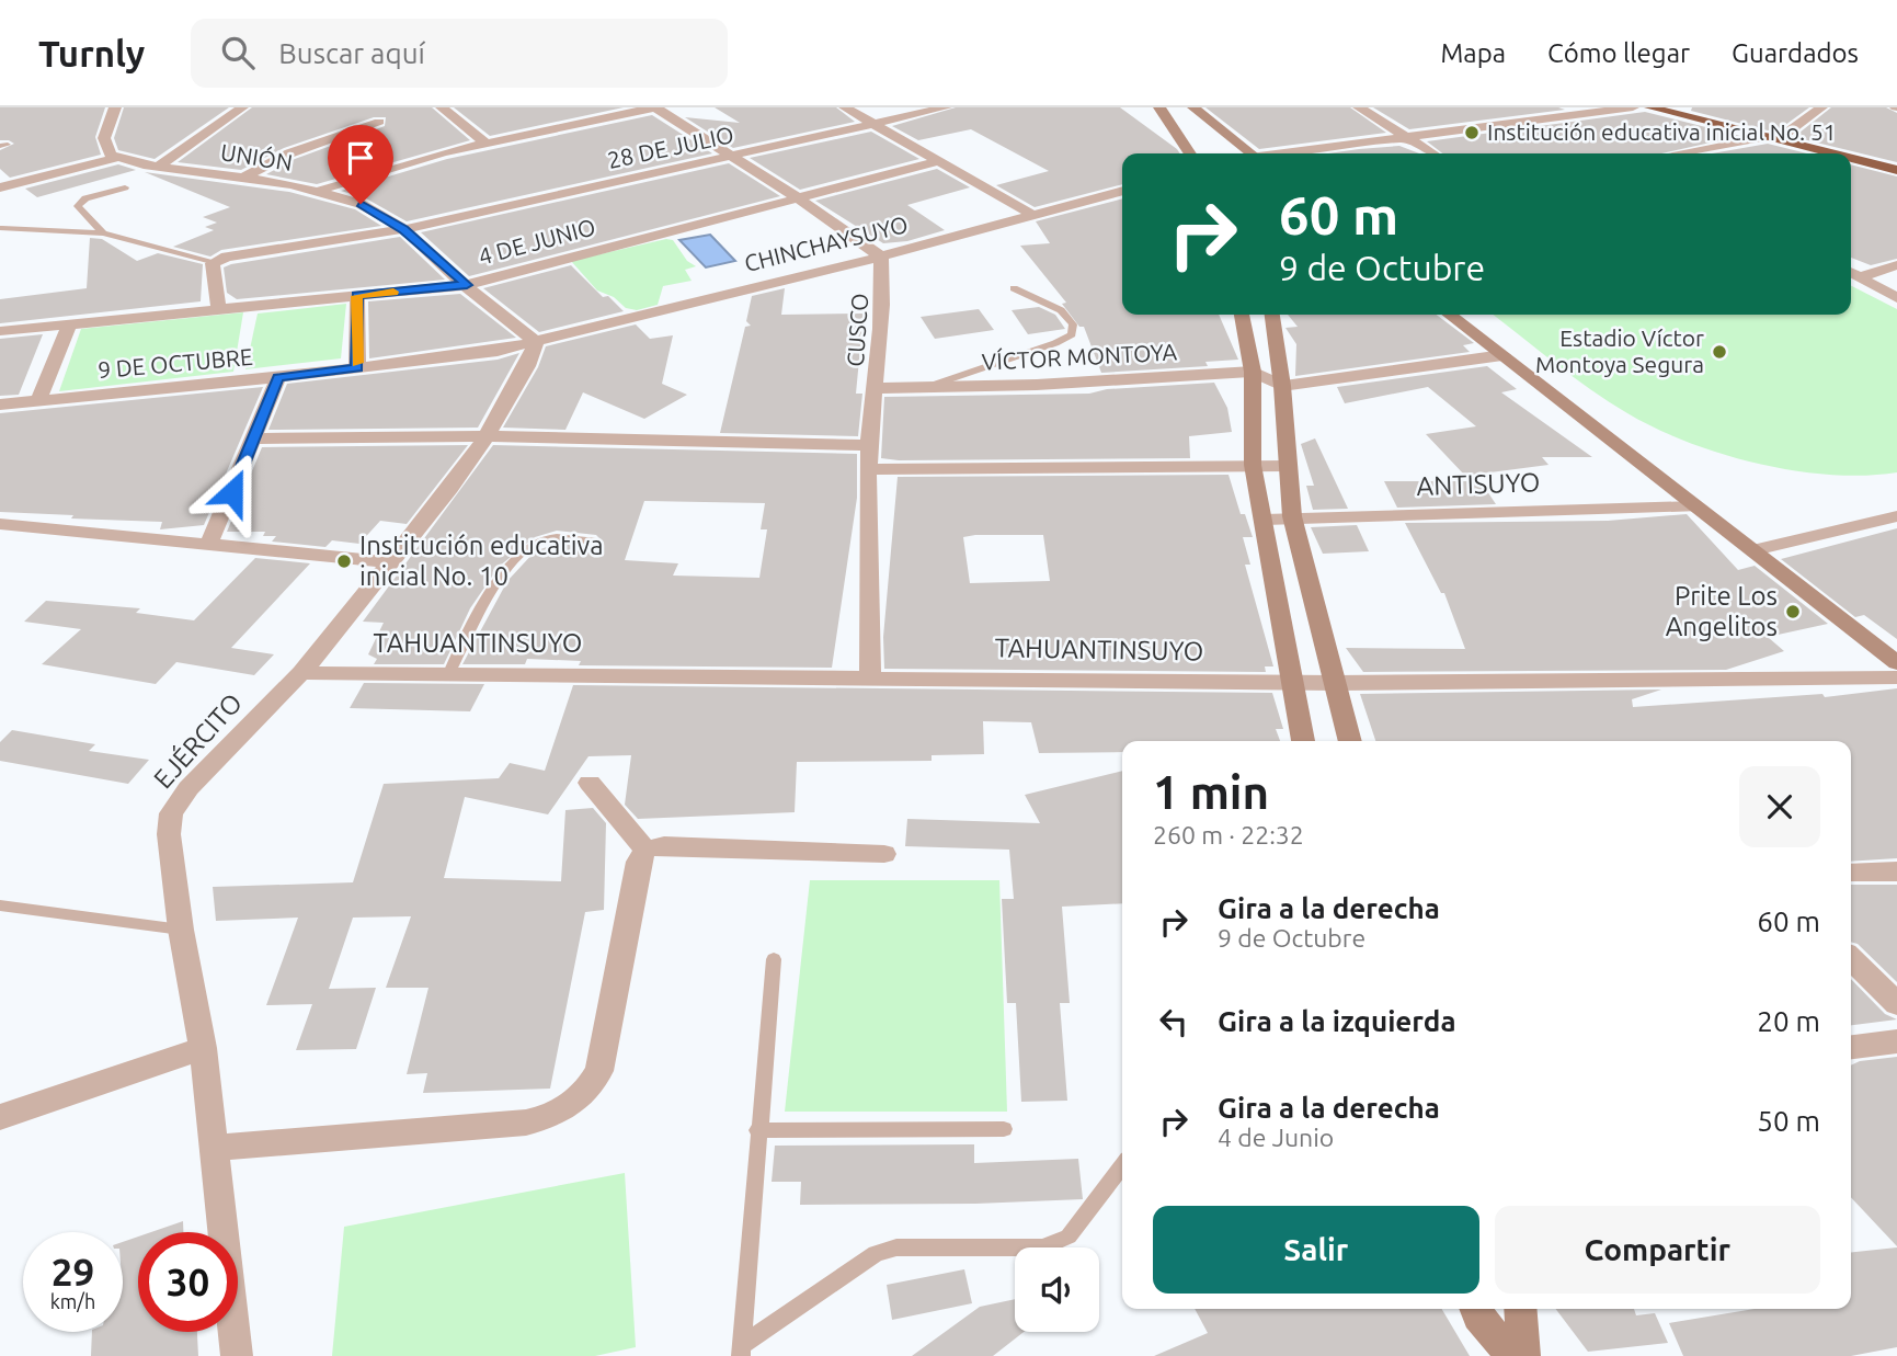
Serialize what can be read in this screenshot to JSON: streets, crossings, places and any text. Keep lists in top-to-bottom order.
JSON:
{
  "streets": {
    "street": [
      "28 DE JULIO",
      "UNIÓN",
      "4 DE JUNIO",
      "CHINCHAYSUYO",
      "CUSCO",
      "VÍCTOR MONTOYA",
      "9 DE OCTUBRE",
      "ANTISUYO",
      "TAHUANTINSUYO",
      "EJÉRCITO"
    ]
  },
  "crossings": [
    ["28 DE JULIO", "UNIÓN"],
    ["28 DE JULIO", "CUSCO"],
    ["UNIÓN", "4 DE JUNIO"],
    ["UNIÓN", "CHINCHAYSUYO"],
    ["UNIÓN", "9 DE OCTUBRE"],
    ["UNIÓN", "EJÉRCITO"],
    ["4 DE JUNIO", "CUSCO"],
    ["CHINCHAYSUYO", "CUSCO"],
    ["CHINCHAYSUYO", "9 DE OCTUBRE"],
    ["CHINCHAYSUYO", "EJÉRCITO"],
    ["CUSCO", "VÍCTOR MONTOYA"],
    ["CUSCO", "TAHUANTINSUYO"],
    ["9 DE OCTUBRE", "EJÉRCITO"],
    ["TAHUANTINSUYO", "EJÉRCITO"]
  ],
  "places": [
    "Institución educativa inicial No. 51",
    "Estadio Víctor Montoya Segura",
    "Institución educativa inicial No. 10",
    "Prite Los Angelitos"
  ],
  "page": {
    "header": "Turnly",
    "search": "Buscar aquí",
    "nav": ["Mapa", "Cómo llegar", "Guardados"],
    "turn": ["60 m", "9 de Octubre"],
    "heading": ["1 min", "260 m · 22:32"],
    "list": [
      {
        "name": "Gira a la derecha",
        "note": "9 de Octubre",
        "value": "60 m"
      },
      {
        "name": "Gira a la izquierda",
        "value": "20 m"
      },
      {
        "name": "Gira a la derecha",
        "note": "4 de Junio",
        "value": "50 m"
      }
    ],
    "buttons": ["Salir", "Compartir"],
    "speed": "29 km/h",
    "limit": "30"
  }
}
